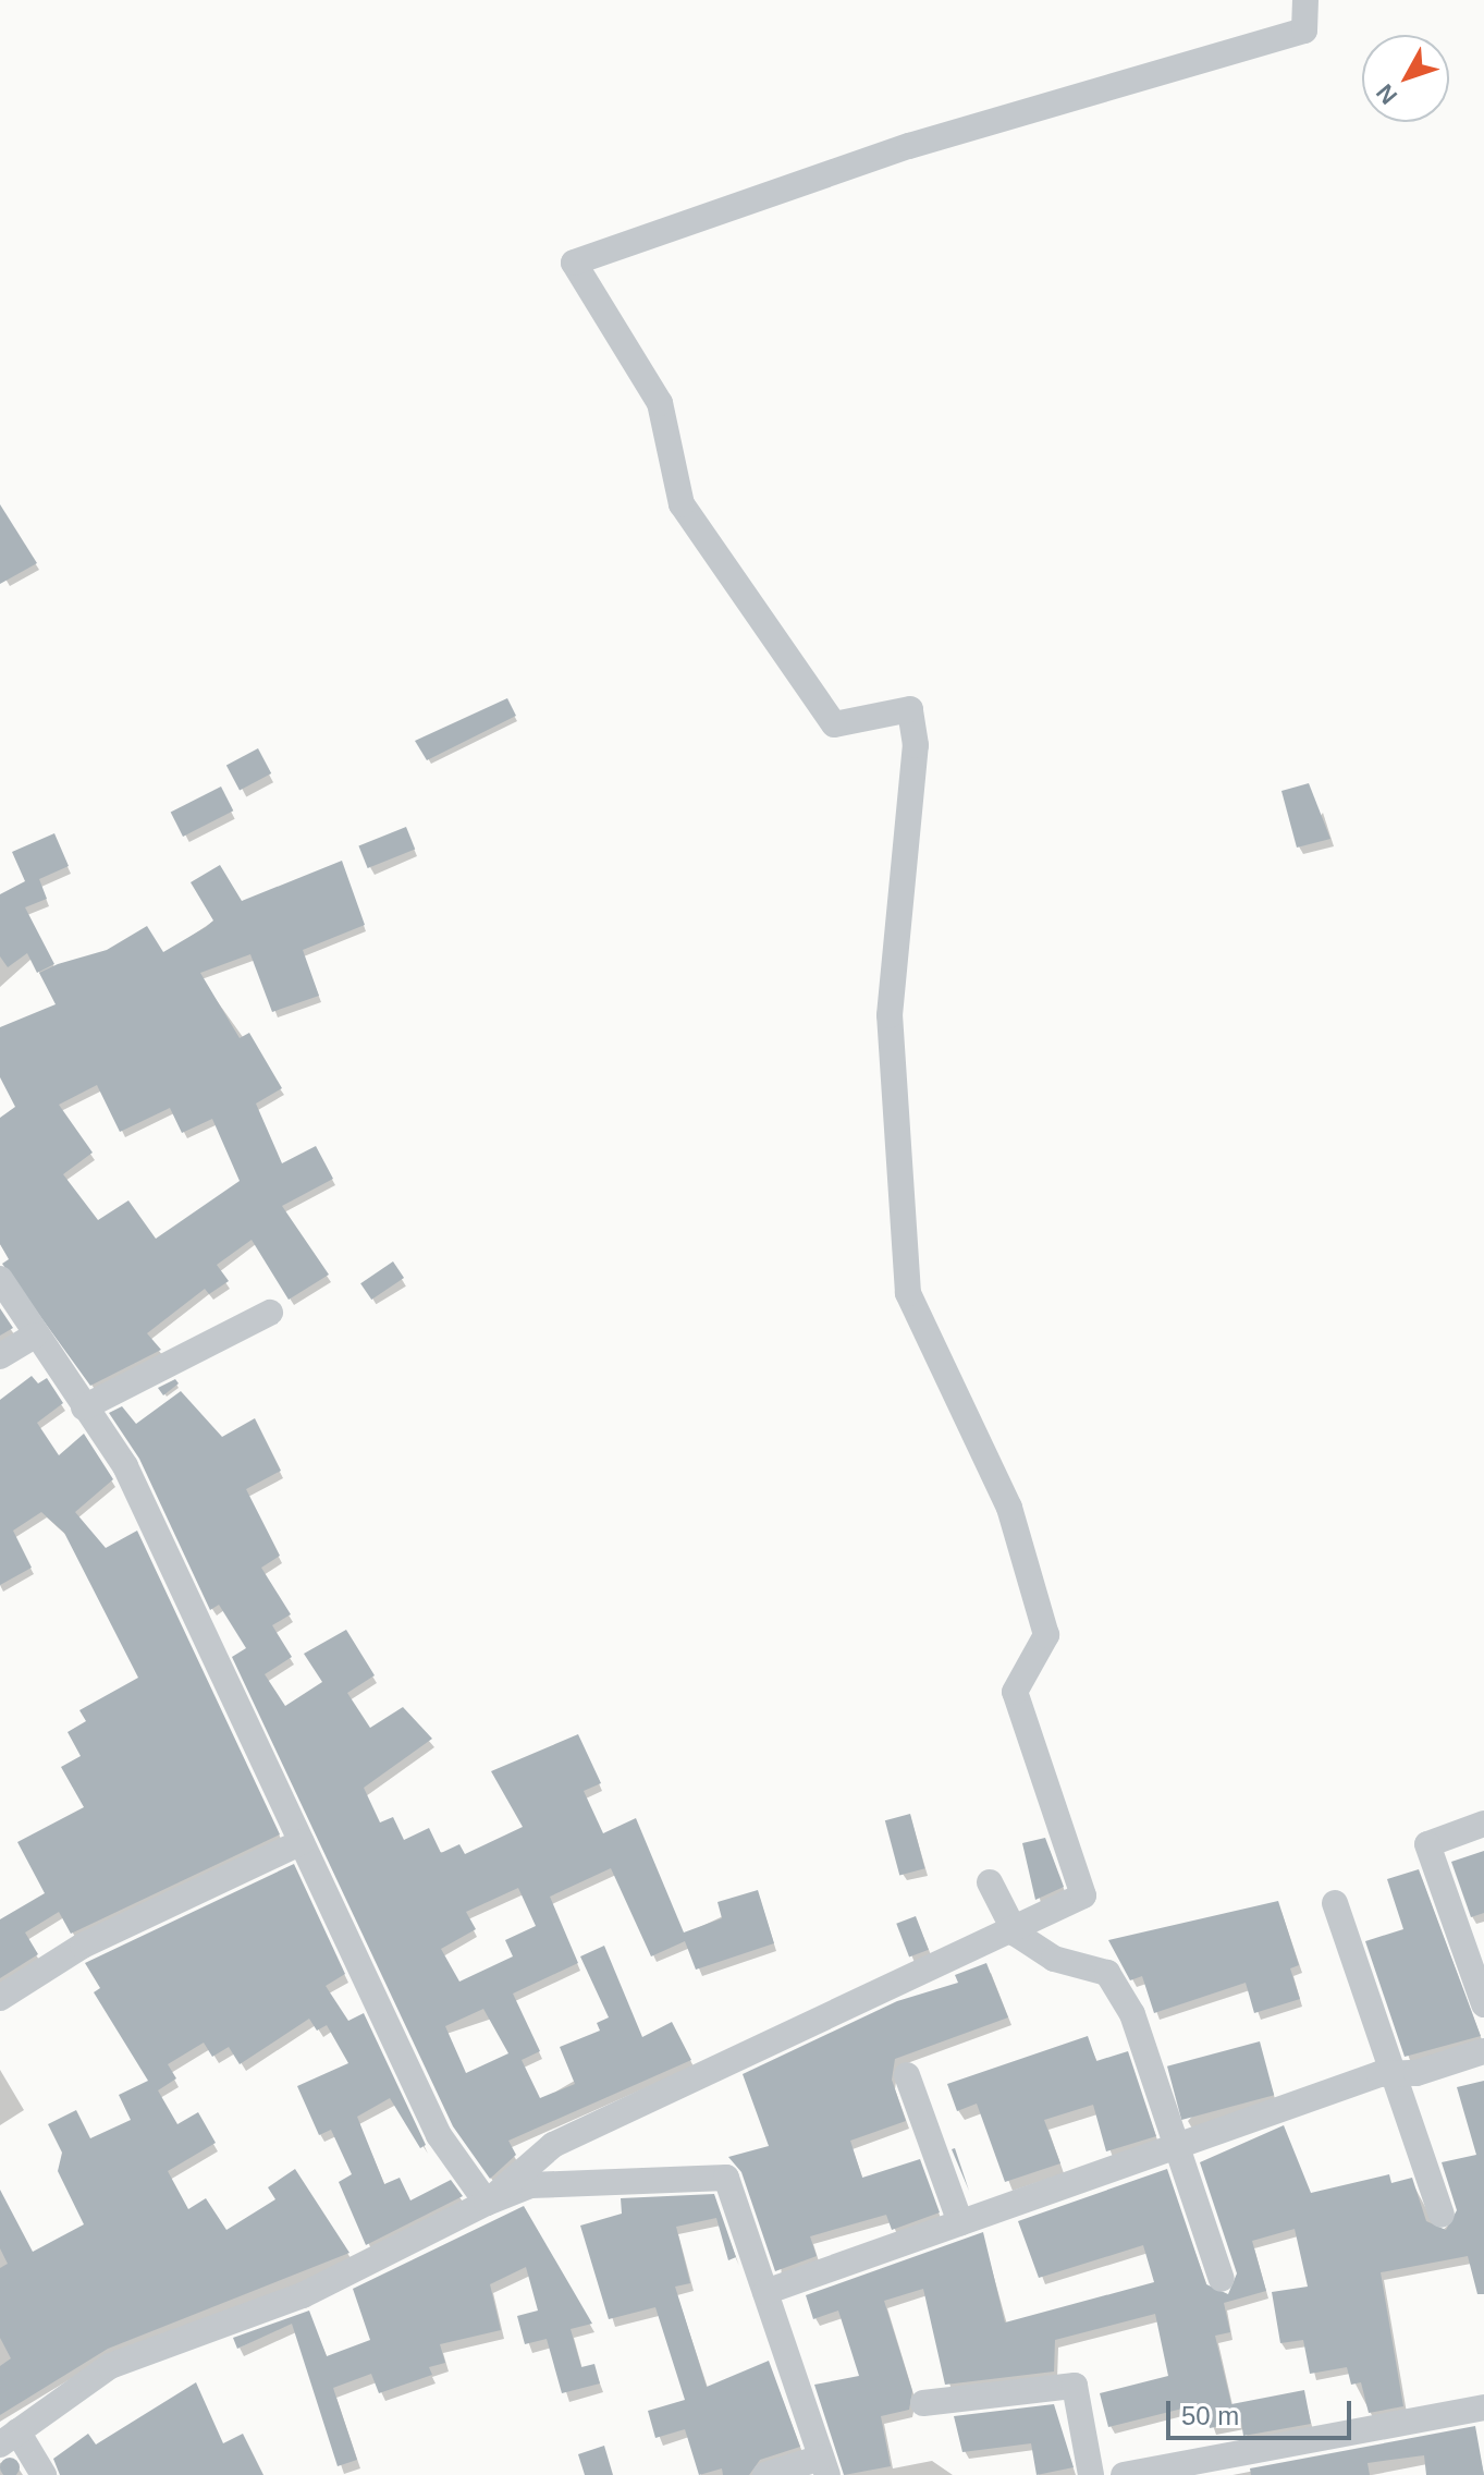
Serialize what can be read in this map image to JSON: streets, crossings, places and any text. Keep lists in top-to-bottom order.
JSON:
{
  "scale_bar": "50 m",
  "north": "bottom left"
}
